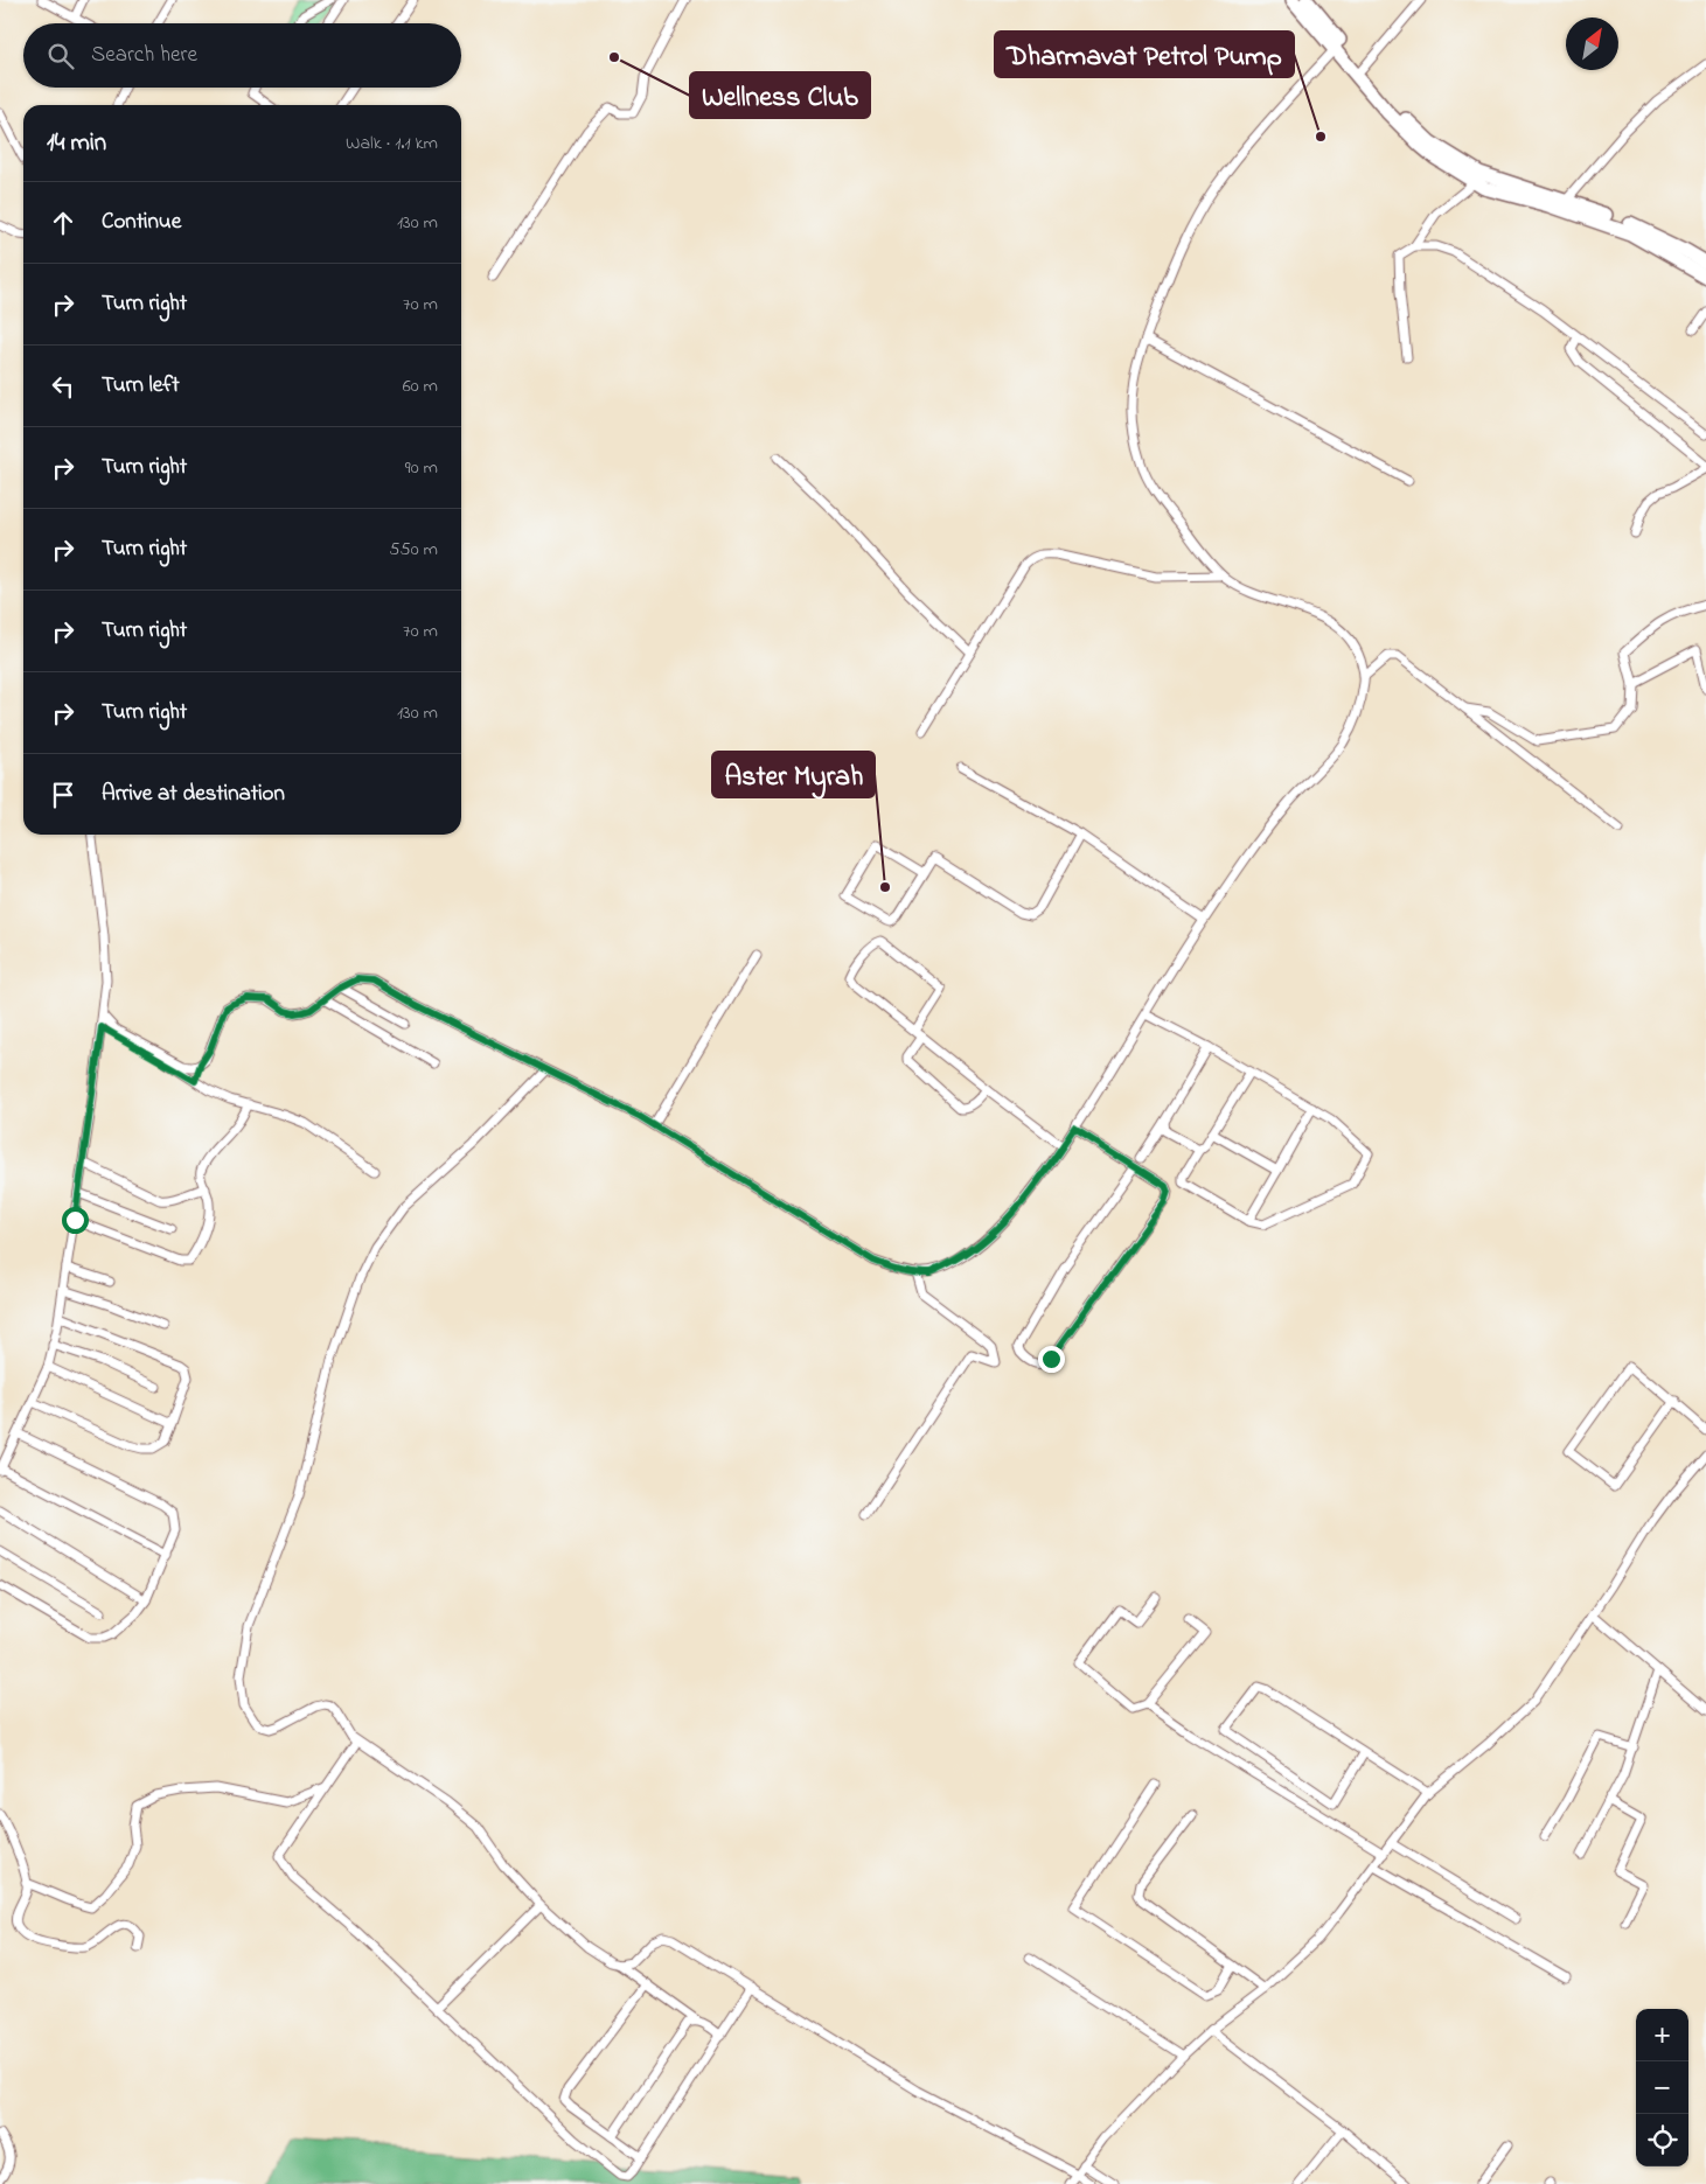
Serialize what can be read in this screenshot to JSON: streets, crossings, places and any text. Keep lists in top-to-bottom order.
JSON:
{
  "places": ["Wellness Club", "Dharmavat Petrol Pump", "Aster Myrah"],
  "north": "top right",
  "page": {
    "search": "Search here",
    "heading": ["14 min", "Walk · 1.1 km"],
    "list": [
      ["Continue", "130 m"],
      ["Turn right", "70 m"],
      ["Turn left", "60 m"],
      ["Turn right", "90 m"],
      ["Turn right", "550 m"],
      ["Turn right", "70 m"],
      ["Turn right", "130 m"],
      "Arrive at destination"
    ],
    "map_buttons": ["+", "−"]
  }
}
